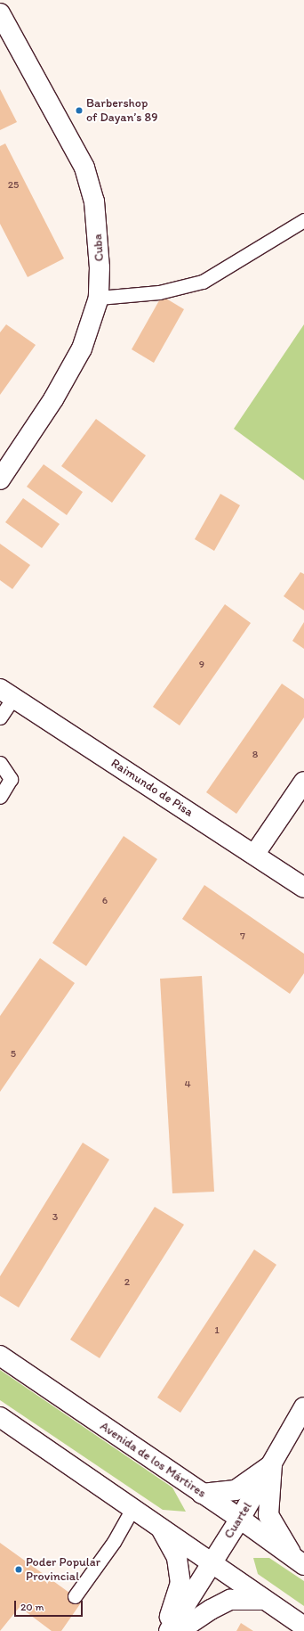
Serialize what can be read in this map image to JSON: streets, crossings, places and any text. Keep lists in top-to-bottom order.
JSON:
{
  "streets": {
    "street": [
      "Cuba",
      "Raimundo de Pisa",
      "Avenida de los Mártires",
      "Cuartel"
    ]
  },
  "crossings": [
    ["Avenida de los Mártires", "Cuartel"]
  ],
  "places": ["Barbershop of Dayan’s 89", "Poder Popular Provincial"],
  "house_numbers": [
    "25",
    "9",
    "8",
    "6",
    "7",
    "5",
    "4",
    "3",
    "2",
    "1"
  ],
  "scale_bar": "20 m"
}
